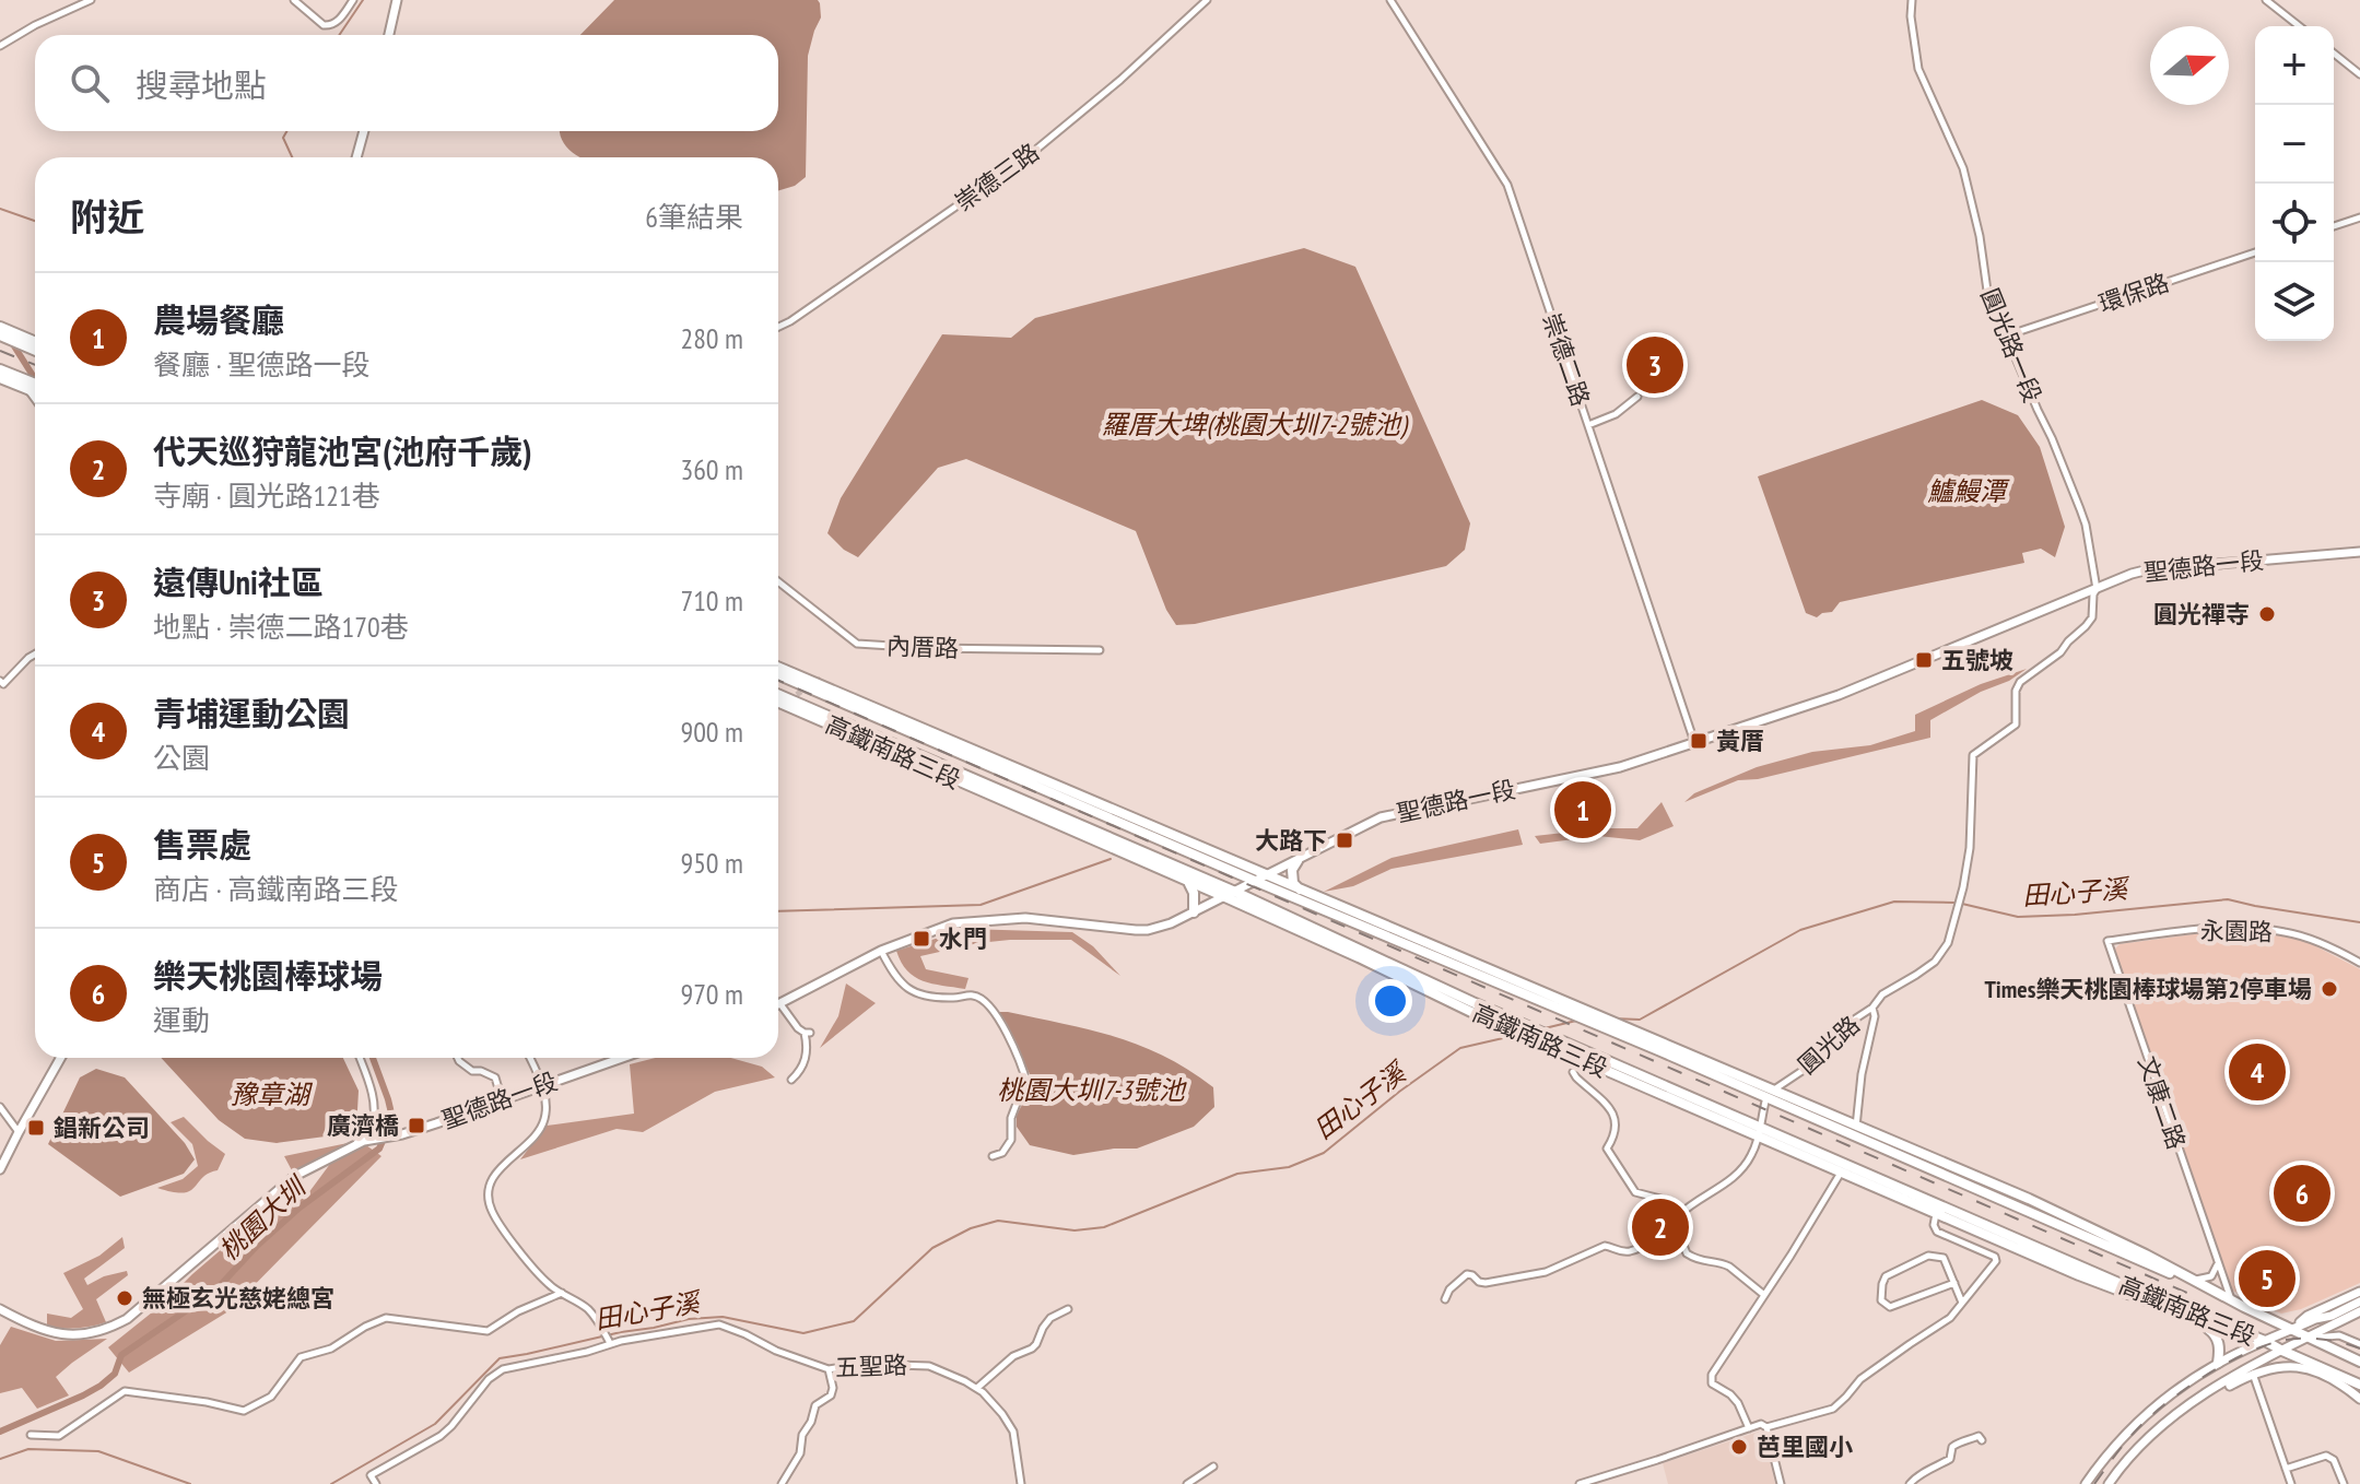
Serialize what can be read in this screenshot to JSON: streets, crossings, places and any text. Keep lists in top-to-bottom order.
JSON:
{
  "streets": {
    "main road": ["高鐵南路三段"],
    "street": [
      "崇德三路",
      "環保路",
      "圓光路一段",
      "崇德二路",
      "聖德路一段",
      "內厝路",
      "永園路",
      "圓光路",
      "文康二路",
      "五聖路"
    ]
  },
  "crossings": [
    ["環保路", "圓光路一段"],
    ["圓光路一段", "聖德路一段"],
    ["圓光路一段", "圓光路"],
    ["崇德二路", "聖德路一段"],
    ["聖德路一段", "高鐵南路三段"],
    ["聖德路一段", "圓光路"],
    ["高鐵南路三段", "圓光路"],
    ["高鐵南路三段", "文康二路"],
    ["永園路", "文康二路"]
  ],
  "water": [
    "羅厝大埤(桃園大圳7-2號池)",
    "鱸鰻潭",
    "田心子溪",
    "桃園大圳7-3號池",
    "豫章湖",
    "桃園大圳"
  ],
  "places": {
    "other": [
      "圓光禪寺",
      "Times樂天桃園棒球場第2停車場",
      "無極玄光慈姥總宮",
      "芭里國小"
    ],
    "transit": [
      "五號坡",
      "黃厝",
      "大路下",
      "水門",
      "廣濟橋",
      "錩新公司"
    ]
  },
  "north": "right",
  "page": {
    "map_buttons": ["+", "−"],
    "search": "搜尋地點",
    "heading": ["附近", "6筆結果"],
    "list": [
      {
        "mark": "1",
        "name": "農場餐廳",
        "note": "餐廳 · 聖德路一段",
        "value": "280 m"
      },
      {
        "mark": "2",
        "name": "代天巡狩龍池宮(池府千歲)",
        "note": "寺廟 · 圓光路121巷",
        "value": "360 m"
      },
      {
        "mark": "3",
        "name": "遠傳Uni社區",
        "note": "地點 · 崇德二路170巷",
        "value": "710 m"
      },
      {
        "mark": "4",
        "name": "青埔運動公園",
        "note": "公園",
        "value": "900 m"
      },
      {
        "mark": "5",
        "name": "售票處",
        "note": "商店 · 高鐵南路三段",
        "value": "950 m"
      },
      {
        "mark": "6",
        "name": "樂天桃園棒球場",
        "note": "運動",
        "value": "970 m"
      }
    ],
    "pins": [
      "3",
      "1",
      "4",
      "6",
      "2",
      "5"
    ]
  }
}
